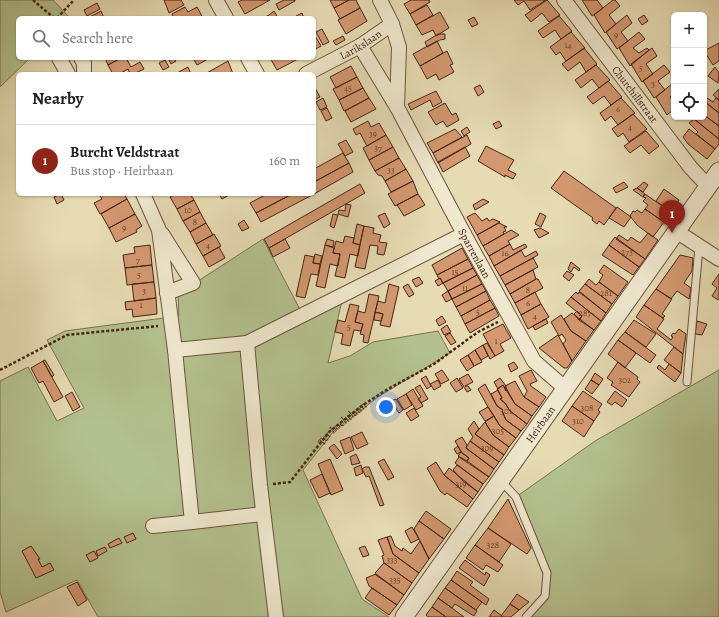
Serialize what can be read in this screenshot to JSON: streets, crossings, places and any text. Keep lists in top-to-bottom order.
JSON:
{
  "streets": {
    "street": [
      "Larikslaan",
      "Churchillstraat",
      "Sparrenlaan",
      "Heirbaan"
    ],
    "path": ["Ter Lochtlaan"]
  },
  "crossings": [
    ["Larikslaan", "Sparrenlaan"],
    ["Churchillstraat", "Heirbaan"],
    ["Sparrenlaan", "Ter Lochtlaan"],
    ["Sparrenlaan", "Heirbaan"]
  ],
  "house_numbers": [
    "9",
    "14",
    "5",
    "3",
    "45",
    "6",
    "4",
    "39",
    "37",
    "33",
    "10",
    "8",
    "9",
    "4",
    "273",
    "16",
    "7",
    "15",
    "5",
    "11",
    "8",
    "3",
    "281",
    "6",
    "1",
    "5",
    "287",
    "4",
    "5",
    "1",
    "302",
    "308",
    "301",
    "310",
    "305",
    "309",
    "319",
    "328",
    "333",
    "335"
  ],
  "page": {
    "map_buttons": ["+", "−"],
    "search": "Search here",
    "heading": "Nearby",
    "list": [
      {
        "mark": "1",
        "name": "Burcht Veldstraat",
        "note": "Bus stop · Heirbaan",
        "value": "160 m"
      }
    ],
    "pins": "1"
  }
}
